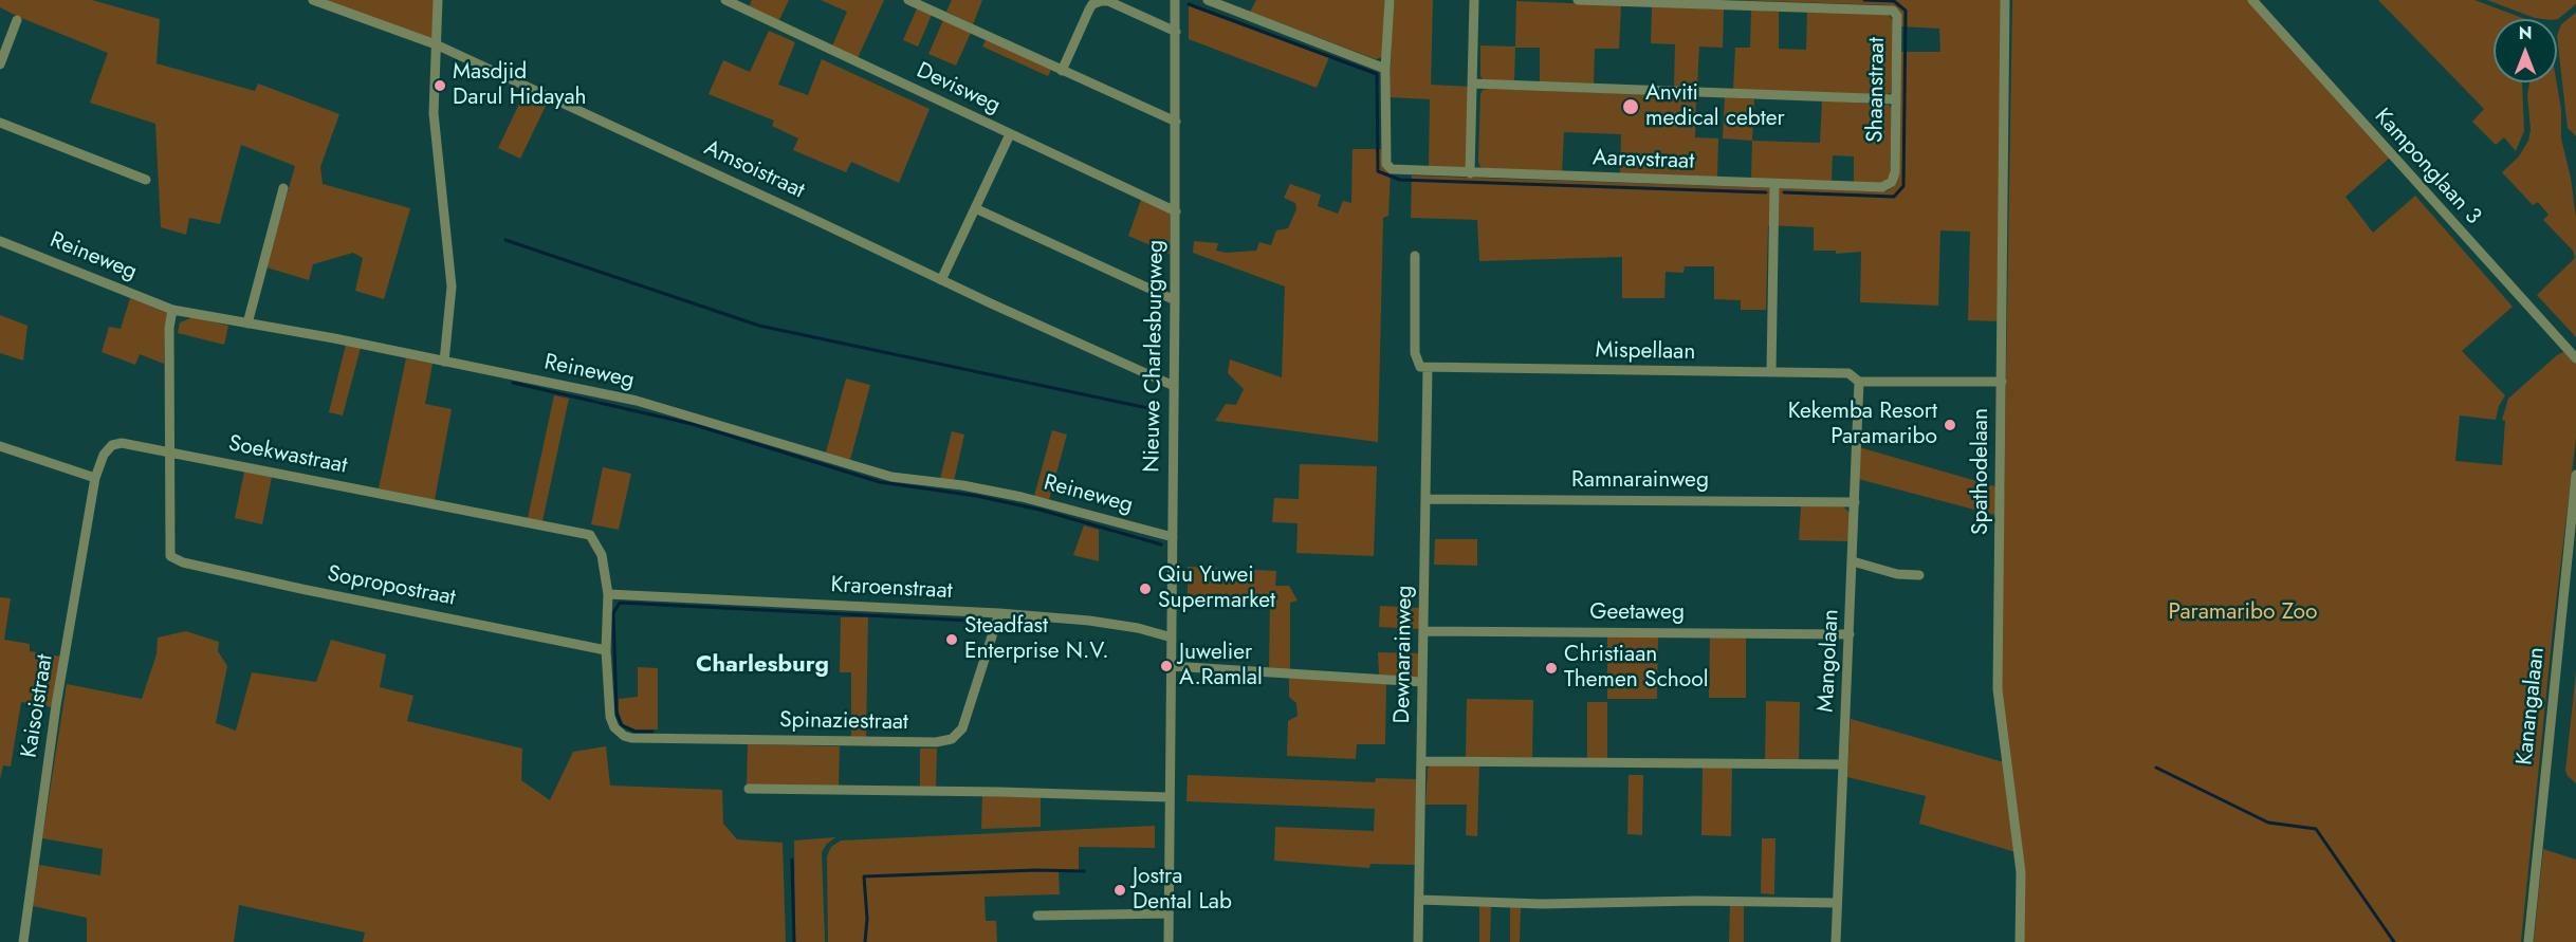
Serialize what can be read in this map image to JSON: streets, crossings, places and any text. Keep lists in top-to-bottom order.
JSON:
{
  "streets": {
    "street": [
      "Devisweg",
      "Shaanstraat",
      "Aaravstraat",
      "Kamponglaan 3",
      "Amsoistraat",
      "Reineweg",
      "Mispellaan",
      "Nieuwe Charlesburgweg",
      "Soekwastraat",
      "Spathodelaan",
      "Ramnarainweg",
      "Sopropostraat",
      "Kraroenstraat",
      "Geetaweg",
      "Dewnarainweg",
      "Mangolaan",
      "Kaisoistraat",
      "Kanangalaan",
      "Spinaziestraat"
    ]
  },
  "crossings": [
    ["Devisweg", "Nieuwe Charlesburgweg"],
    ["Shaanstraat", "Aaravstraat"],
    ["Amsoistraat", "Nieuwe Charlesburgweg"],
    ["Reineweg", "Nieuwe Charlesburgweg"],
    ["Mispellaan", "Spathodelaan"],
    ["Mispellaan", "Dewnarainweg"],
    ["Mispellaan", "Mangolaan"],
    ["Nieuwe Charlesburgweg", "Kraroenstraat"],
    ["Soekwastraat", "Sopropostraat"],
    ["Soekwastraat", "Kraroenstraat"],
    ["Soekwastraat", "Kaisoistraat"],
    ["Ramnarainweg", "Dewnarainweg"],
    ["Ramnarainweg", "Mangolaan"],
    ["Sopropostraat", "Spinaziestraat"],
    ["Kraroenstraat", "Spinaziestraat"],
    ["Geetaweg", "Dewnarainweg"],
    ["Geetaweg", "Mangolaan"]
  ],
  "districts": ["Charlesburg"],
  "parks": ["Paramaribo Zoo"],
  "places": [
    "Masdjid Darul Hidayah",
    "Anviti medical cebter",
    "Kekemba Resort Paramaribo",
    "Qiu Yuwei Supermarket",
    "Steadfast Enterprise N.V.",
    "Juwelier A.Ramlal",
    "Christiaan Themen School",
    "Jostra Dental Lab"
  ],
  "north": "top"
}
